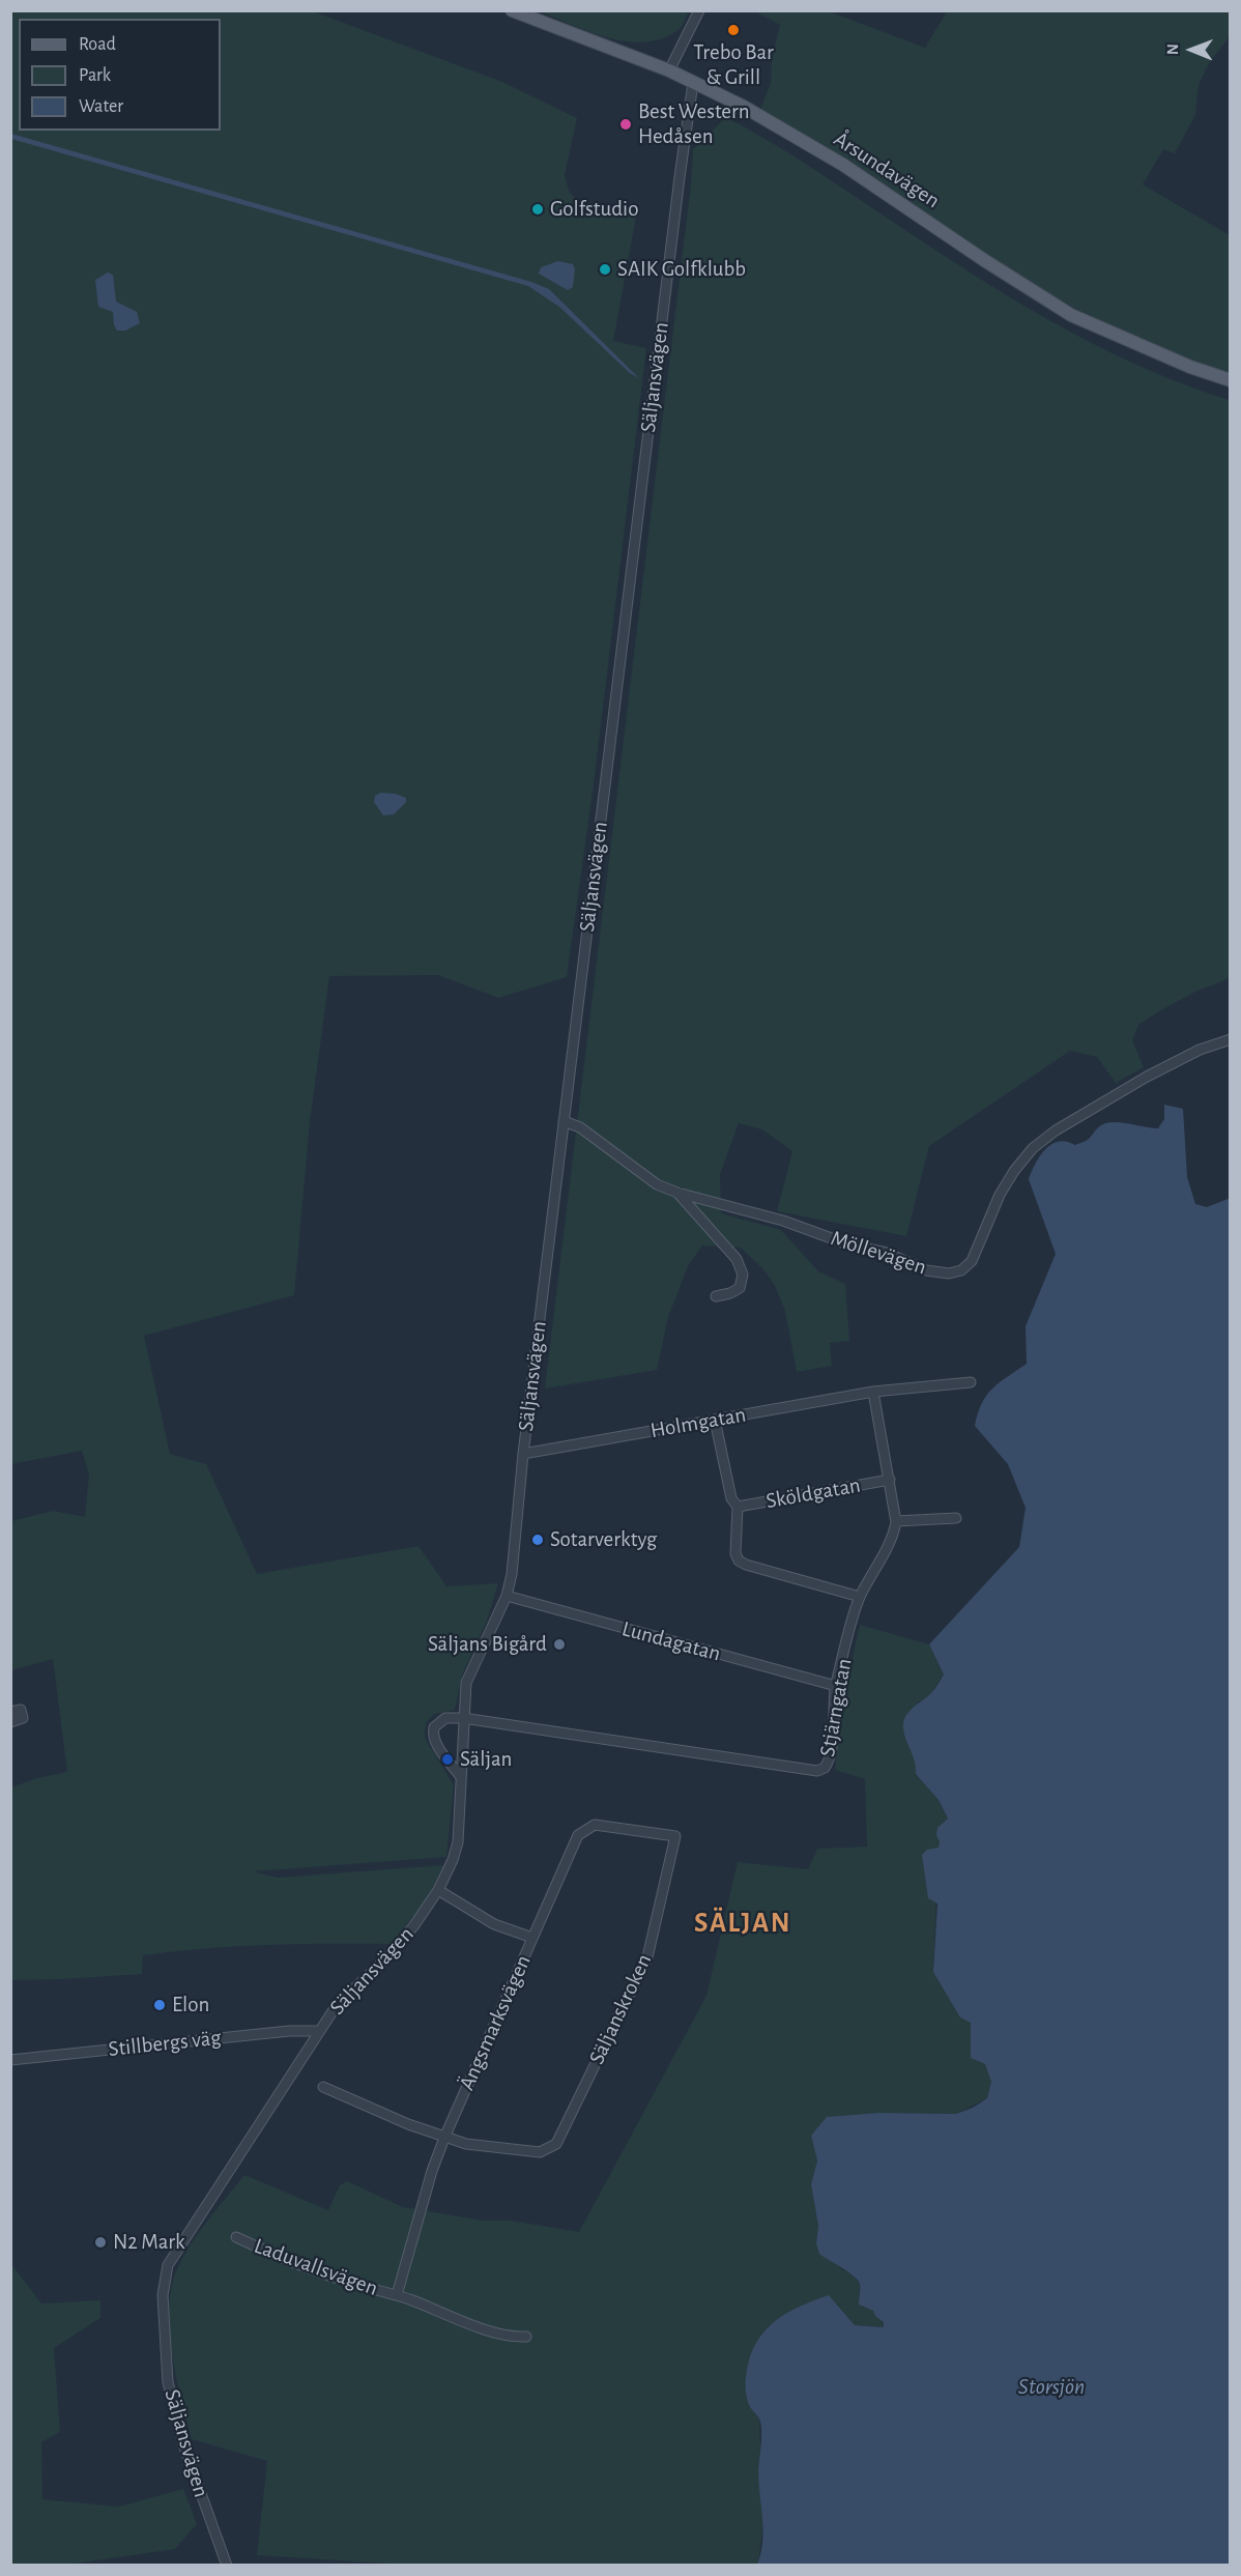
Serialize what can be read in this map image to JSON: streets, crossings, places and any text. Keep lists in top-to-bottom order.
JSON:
{
  "streets": {
    "main road": ["Årsundavägen"],
    "street": [
      "Säljansvägen",
      "Möllevägen",
      "Holmgatan",
      "Sköldgatan",
      "Lundagatan",
      "Stjärngatan",
      "Säljanskroken",
      "Ängsmarksvägen",
      "Stillbergs väg",
      "Laduvallsvägen"
    ]
  },
  "crossings": [
    ["Årsundavägen", "Säljansvägen"],
    ["Säljansvägen", "Möllevägen"],
    ["Säljansvägen", "Holmgatan"],
    ["Säljansvägen", "Lundagatan"],
    ["Säljansvägen", "Stjärngatan"],
    ["Säljansvägen", "Ängsmarksvägen"],
    ["Säljansvägen", "Stillbergs väg"],
    ["Holmgatan", "Stjärngatan"],
    ["Sköldgatan", "Stjärngatan"],
    ["Lundagatan", "Stjärngatan"],
    ["Säljanskroken", "Ängsmarksvägen"],
    ["Säljanskroken", "Laduvallsvägen"],
    ["Ängsmarksvägen", "Laduvallsvägen"]
  ],
  "districts": ["SÄLJAN"],
  "water": ["Storsjön"],
  "places": [
    "Trebo Bar & Grill",
    "Best Western Hedåsen",
    "Golfstudio",
    "SAIK Golfklubb",
    "Sotarverktyg",
    "Säljans Bigård",
    "Säljan",
    "Elon",
    "N2 Mark"
  ],
  "legend": ["Road", "Park", "Water"],
  "north": "left"
}
